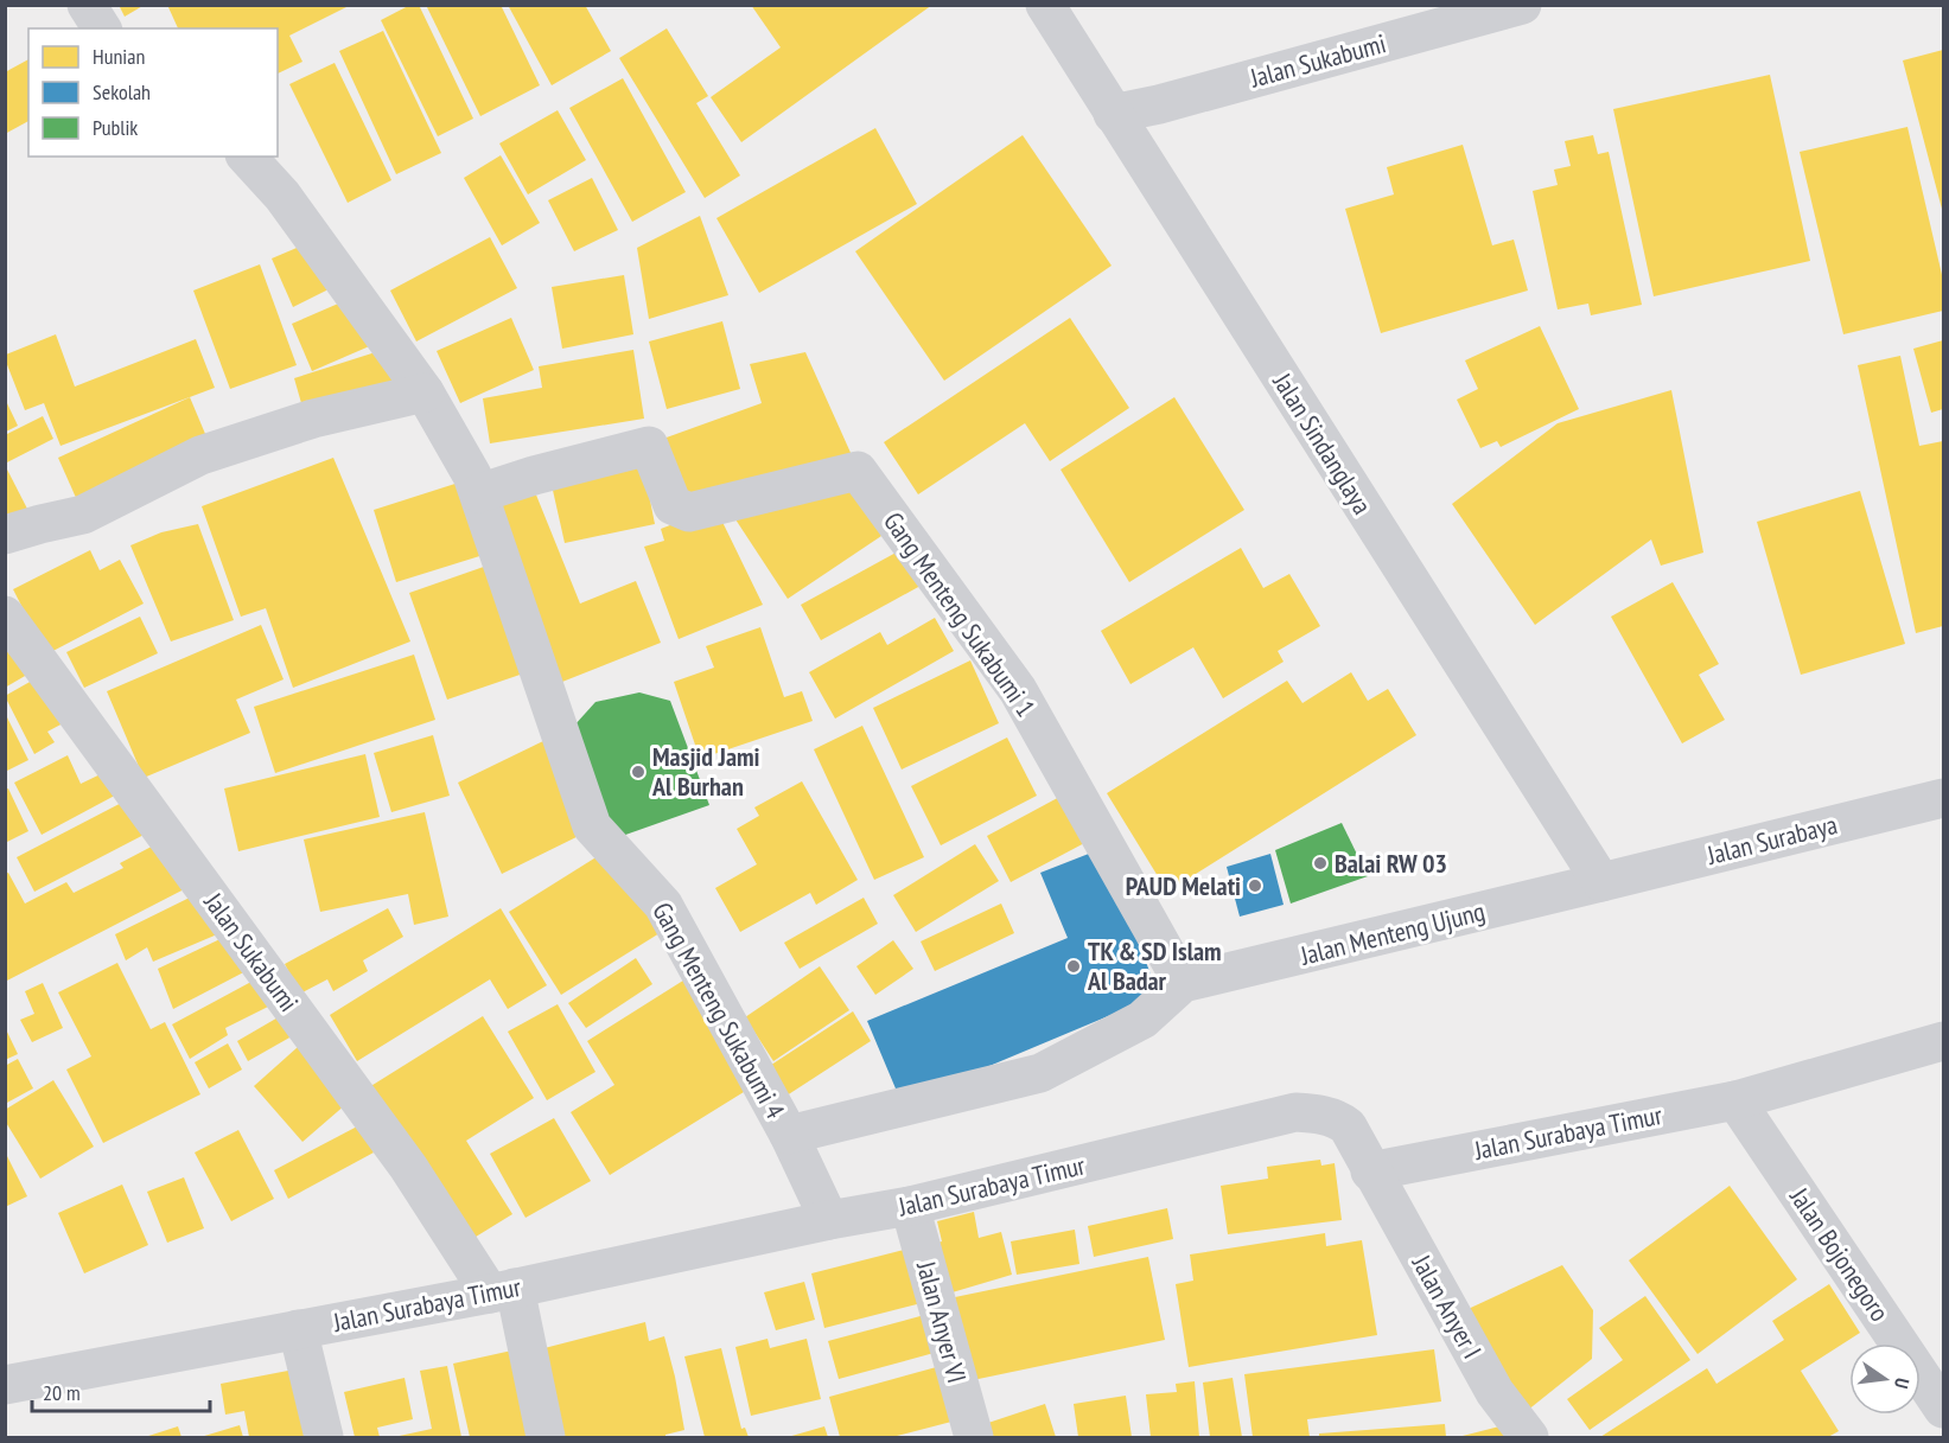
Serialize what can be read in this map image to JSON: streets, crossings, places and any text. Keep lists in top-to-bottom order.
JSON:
{
  "streets": {
    "street": [
      "Jalan Sukabumi",
      "Jalan Sindanglaya",
      "Gang Menteng Sukabumi 1",
      "Jalan Surabaya",
      "Jalan Menteng Ujung",
      "Gang Menteng Sukabumi 4",
      "Jalan Surabaya Timur",
      "Jalan Bojonegoro",
      "Jalan Anyer I",
      "Jalan Anyer VI"
    ]
  },
  "crossings": [
    ["Jalan Sukabumi", "Jalan Sindanglaya"],
    ["Jalan Sukabumi", "Jalan Surabaya Timur"],
    ["Jalan Sindanglaya", "Jalan Surabaya"],
    ["Jalan Sindanglaya", "Jalan Menteng Ujung"],
    ["Gang Menteng Sukabumi 1", "Jalan Menteng Ujung"],
    ["Gang Menteng Sukabumi 1", "Gang Menteng Sukabumi 4"],
    ["Jalan Surabaya", "Jalan Menteng Ujung"],
    ["Gang Menteng Sukabumi 4", "Jalan Surabaya Timur"],
    ["Jalan Surabaya Timur", "Jalan Bojonegoro"],
    ["Jalan Surabaya Timur", "Jalan Anyer I"],
    ["Jalan Surabaya Timur", "Jalan Anyer VI"]
  ],
  "places": [
    "Masjid Jami Al Burhan",
    "Balai RW 03",
    "PAUD Melati",
    "TK & SD Islam Al Badar"
  ],
  "legend": ["Hunian", "Sekolah", "Publik"],
  "scale_bar": "20 m",
  "north": "right"
}
